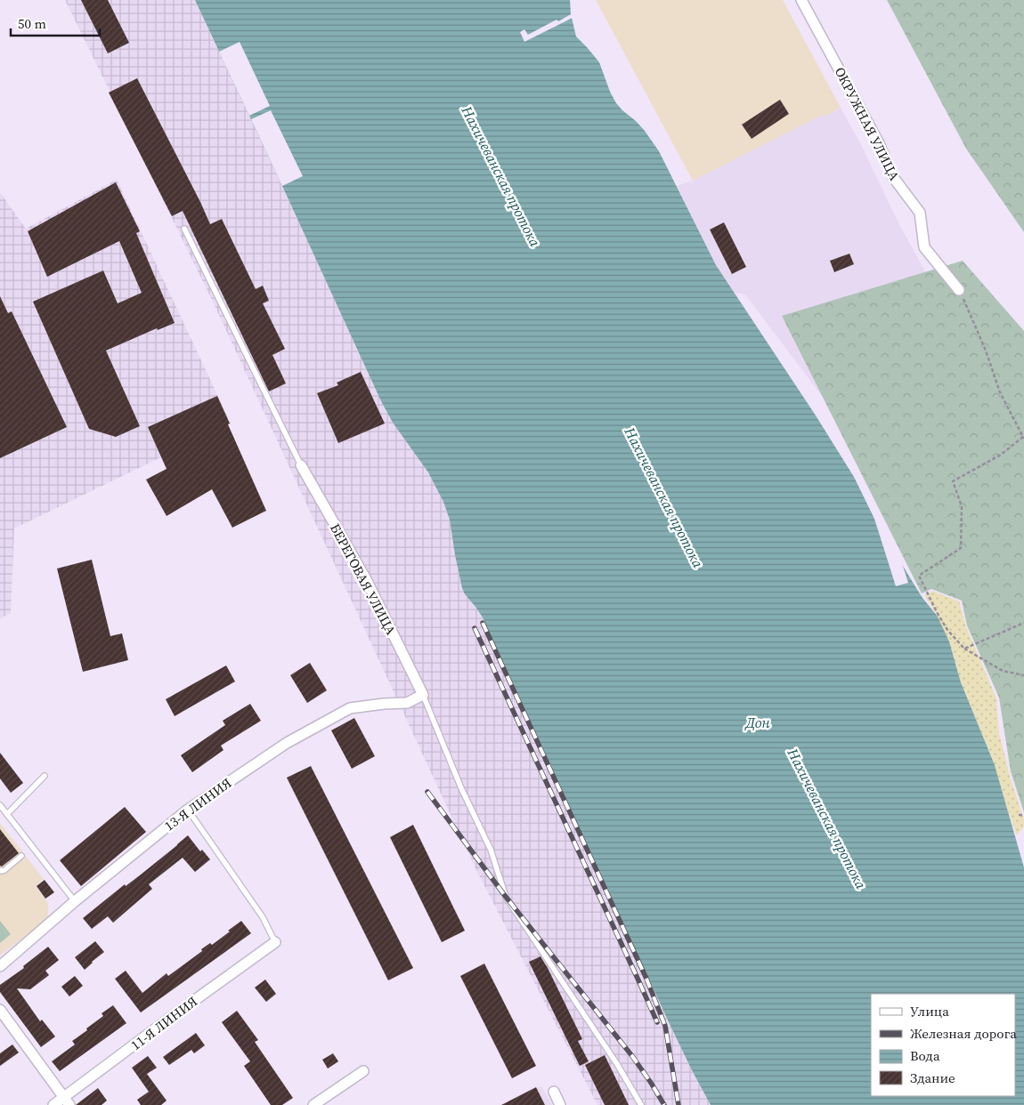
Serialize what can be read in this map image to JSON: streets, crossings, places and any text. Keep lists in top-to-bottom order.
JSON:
{
  "streets": {
    "street": [
      "ОКРУЖНАЯ УЛИЦА",
      "БЕРЕГОВАЯ УЛИЦА",
      "13-Я ЛИНИЯ",
      "11-Я ЛИНИЯ"
    ]
  },
  "crossings": [
    ["БЕРЕГОВАЯ УЛИЦА", "13-Я ЛИНИЯ"]
  ],
  "water": ["Нахичеванская протока", "Дон"],
  "legend": [
    "Улица",
    "Железная дорога",
    "Вода",
    "Здание"
  ],
  "scale_bar": "50 m"
}
